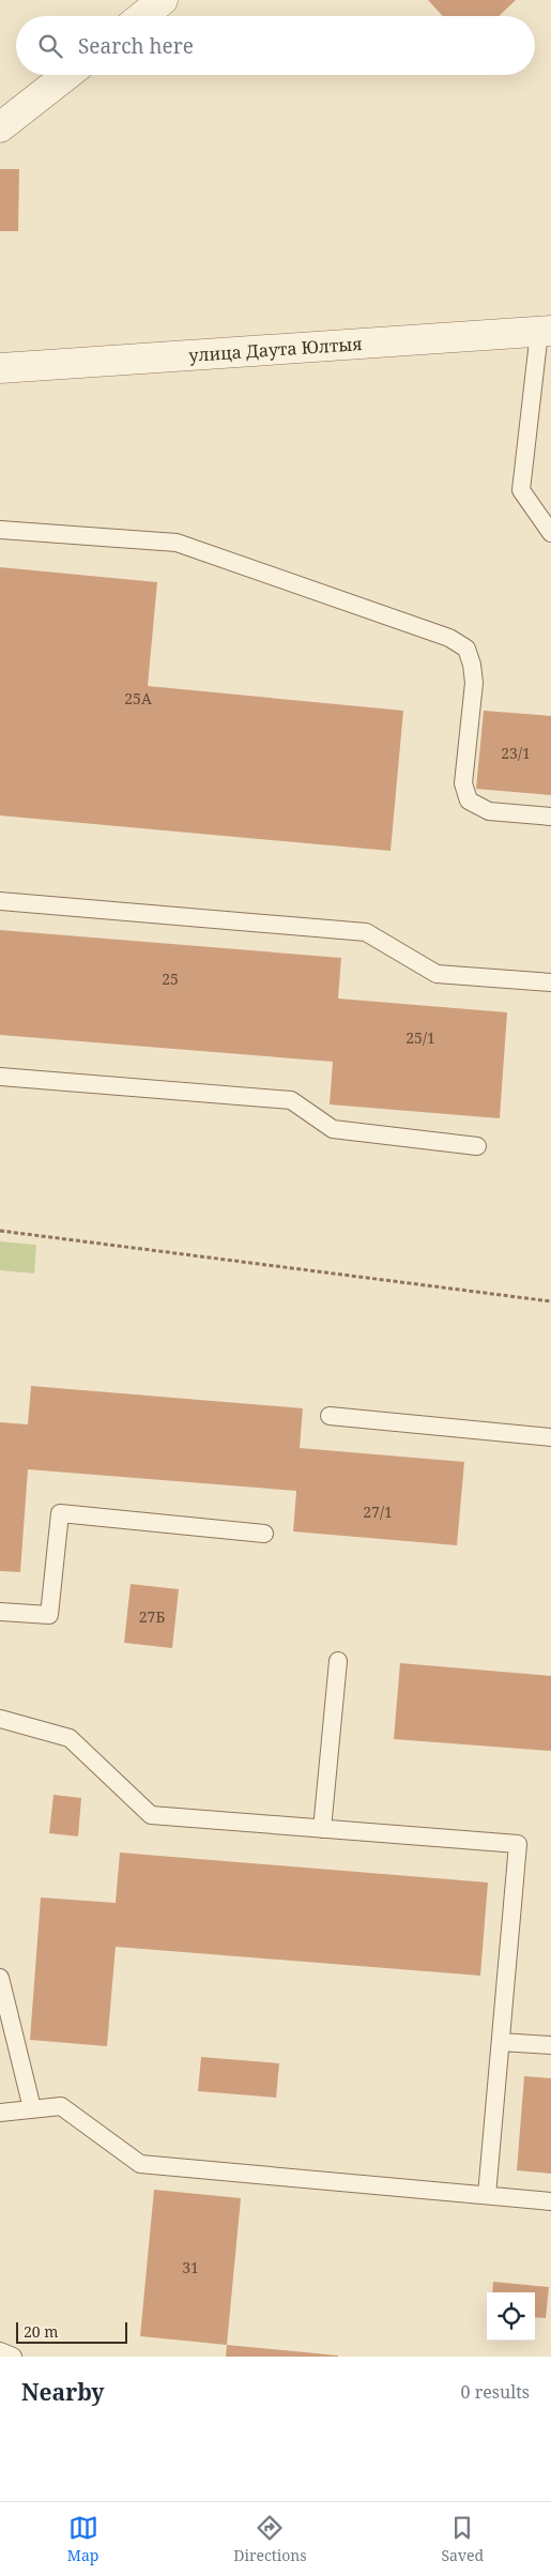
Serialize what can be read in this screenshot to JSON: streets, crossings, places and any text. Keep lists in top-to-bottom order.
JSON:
{
  "streets": {
    "street": ["улица Даута Юлтыя"]
  },
  "house_numbers": [
    "25А",
    "23/1",
    "25",
    "25/1",
    "27/1",
    "27Б",
    "31"
  ],
  "scale_bar": "20 m",
  "page": {
    "search": "Search here",
    "scale": "20 m",
    "heading": ["Nearby", "0 results"],
    "nav": ["Map", "Directions", "Saved"]
  }
}
